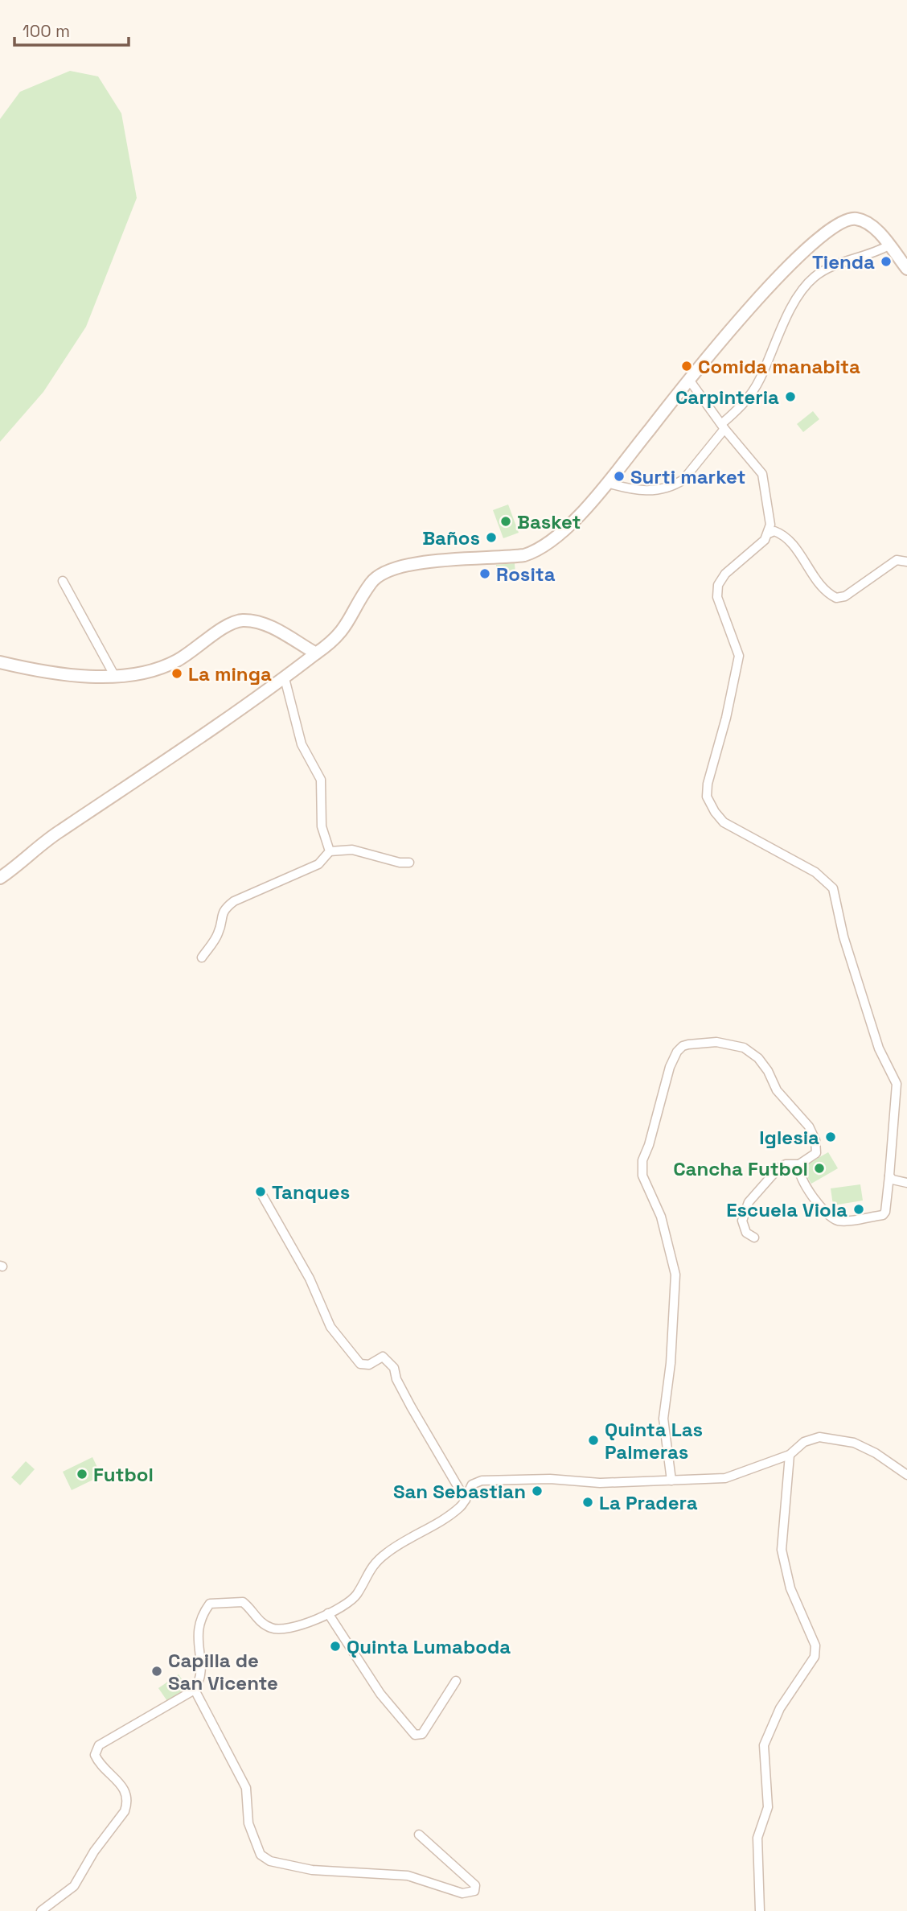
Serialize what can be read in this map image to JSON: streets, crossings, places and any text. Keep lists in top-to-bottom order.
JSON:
{
  "places": [
    "Tienda",
    "Comida manabita",
    "Carpinteria",
    "Surti market",
    "Basket",
    "Baños",
    "Rosita",
    "La minga",
    "Iglesia",
    "Cancha Futbol",
    "Tanques",
    "Escuela Viola",
    "Quinta Las Palmeras",
    "Futbol",
    "San Sebastian",
    "La Pradera",
    "Quinta Lumaboda",
    "Capilla de San Vicente"
  ],
  "scale_bar": "100 m"
}
